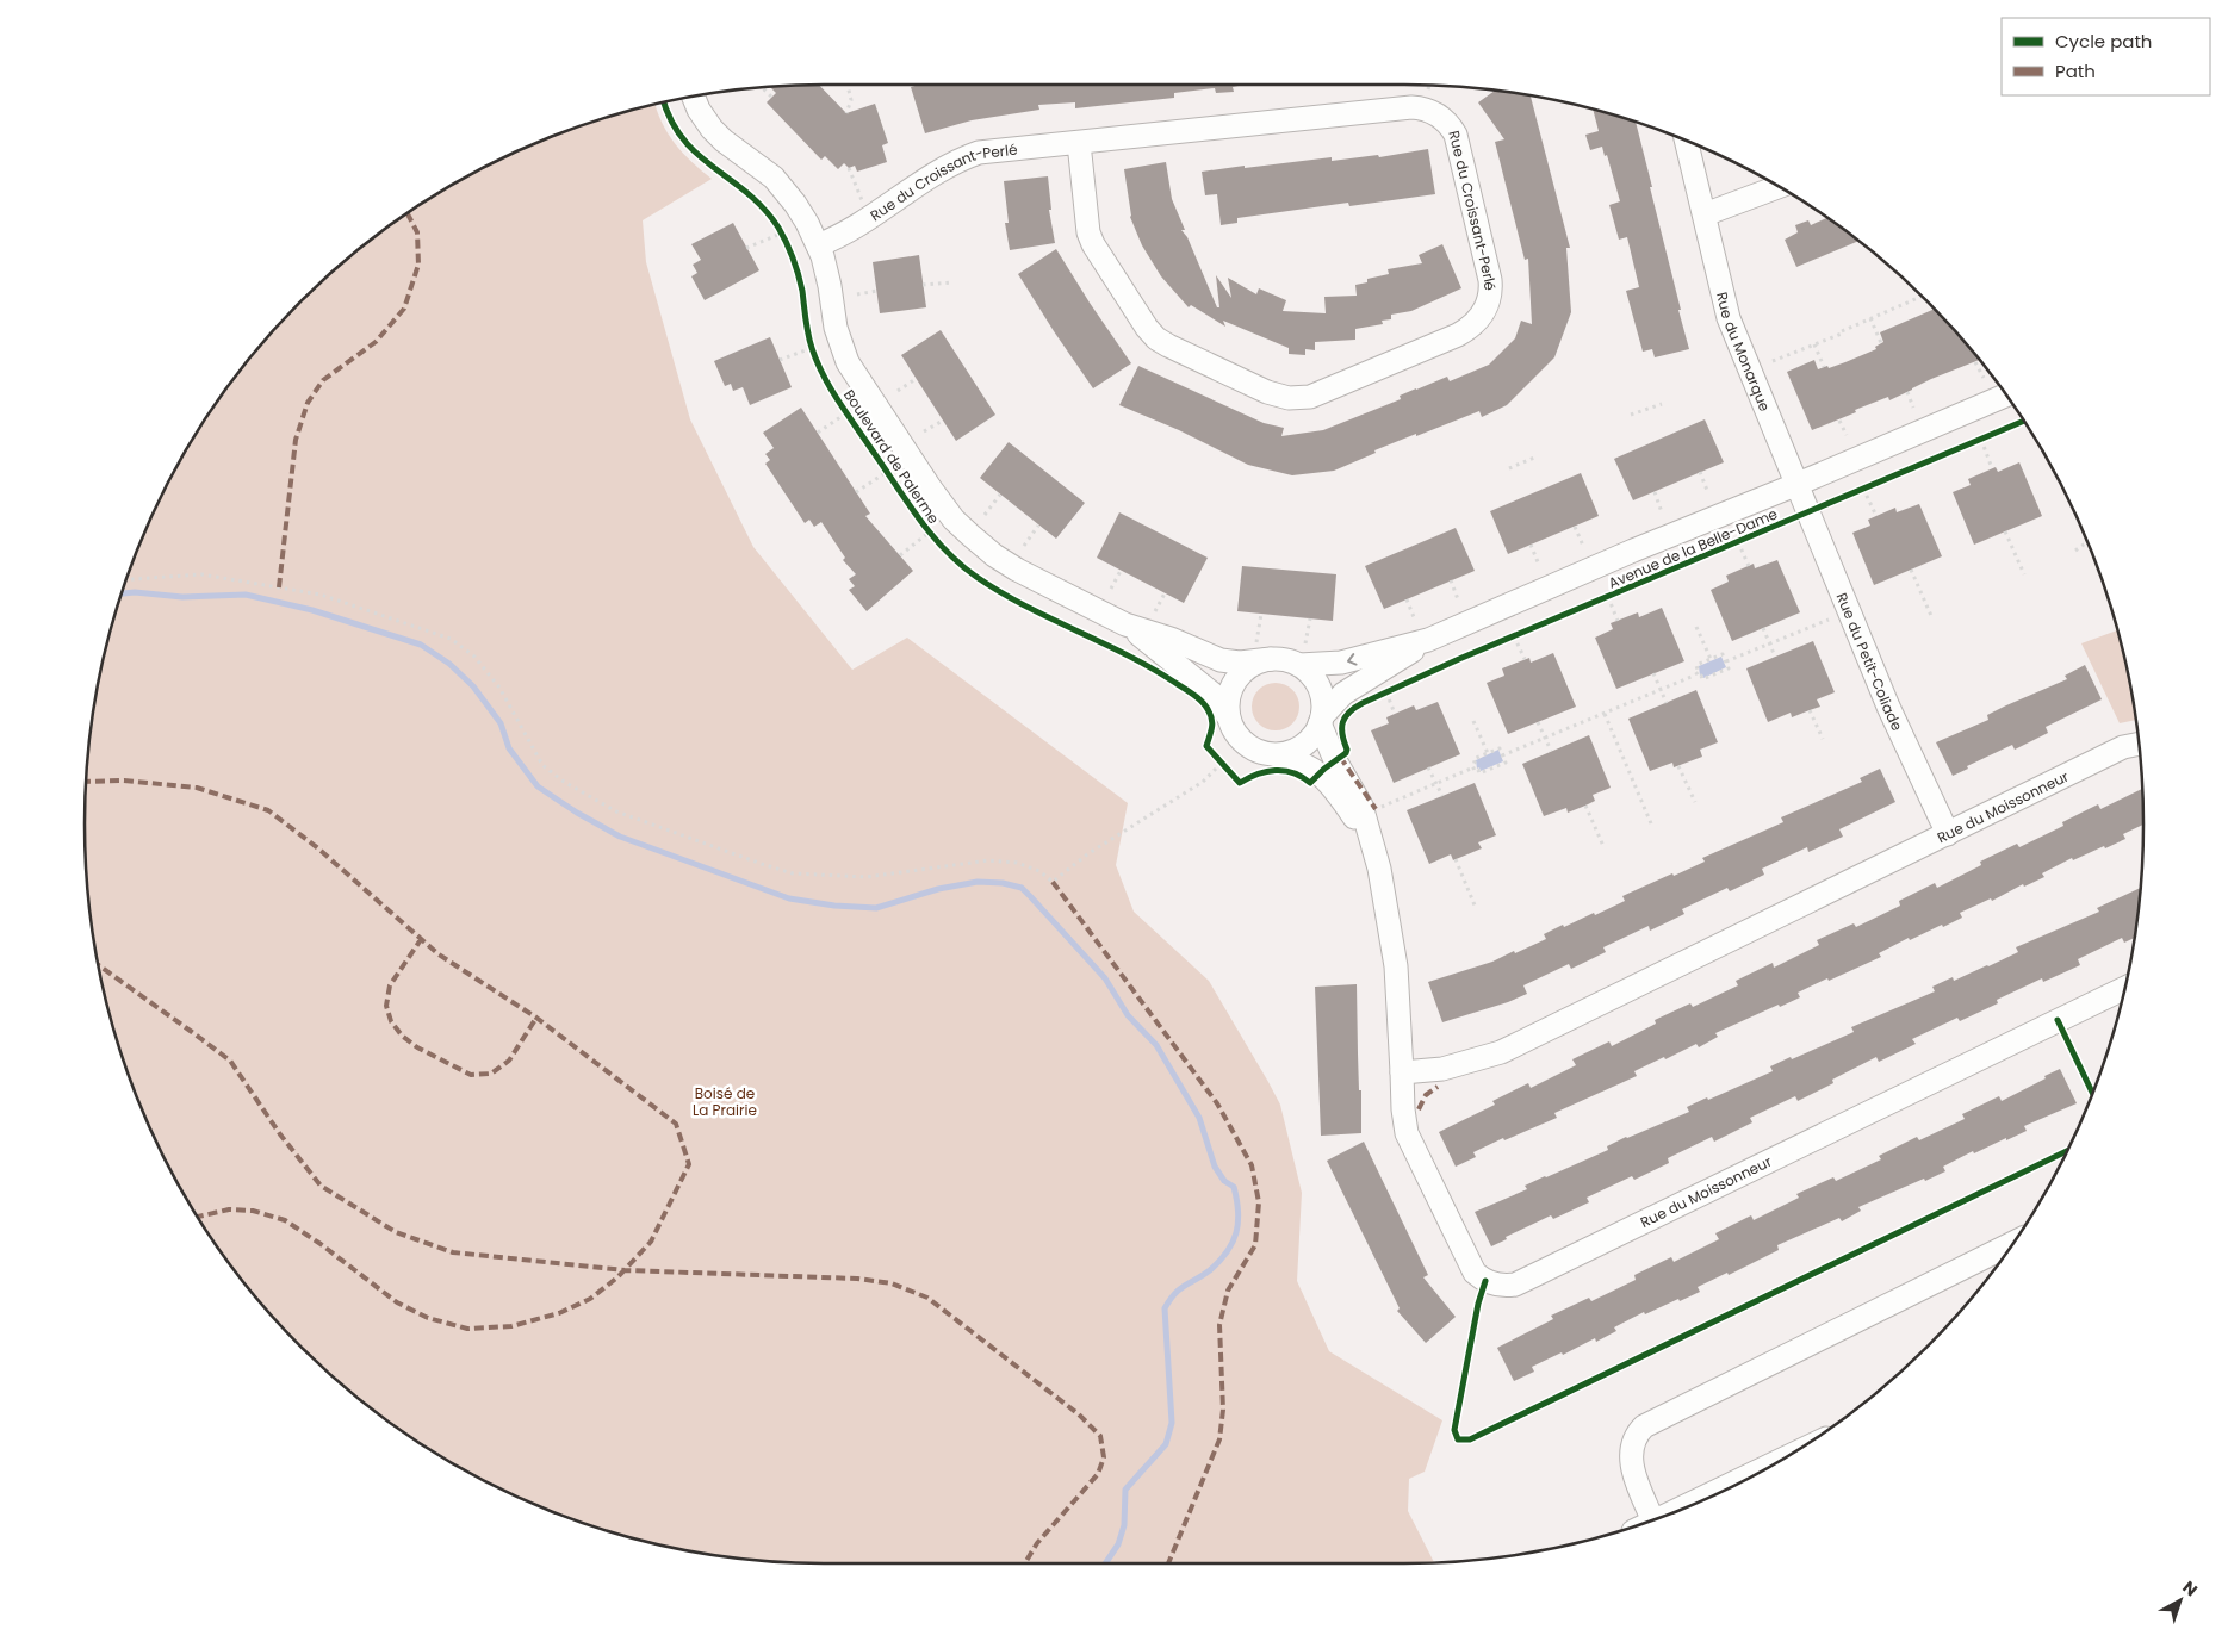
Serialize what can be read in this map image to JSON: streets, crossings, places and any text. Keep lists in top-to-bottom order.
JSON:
{
  "streets": {
    "street": [
      "Rue du Croissant-Perlé",
      "Rue du Monarque",
      "Boulevard de Palerme",
      "Avenue de la Belle-Dame",
      "Rue du Petit-Coliade",
      "Rue du Moissonneur"
    ]
  },
  "crossings": [
    ["Rue du Croissant-Perlé", "Boulevard de Palerme"],
    ["Rue du Monarque", "Avenue de la Belle-Dame"],
    ["Rue du Monarque", "Rue du Petit-Coliade"],
    ["Boulevard de Palerme", "Avenue de la Belle-Dame"],
    ["Boulevard de Palerme", "Rue du Moissonneur"],
    ["Avenue de la Belle-Dame", "Rue du Petit-Coliade"],
    ["Avenue de la Belle-Dame", "Rue du Moissonneur"],
    ["Rue du Petit-Coliade", "Rue du Moissonneur"]
  ],
  "parks": ["Boisé de La Prairie"],
  "legend": ["Cycle path", "Path"],
  "north": "top right"
}
